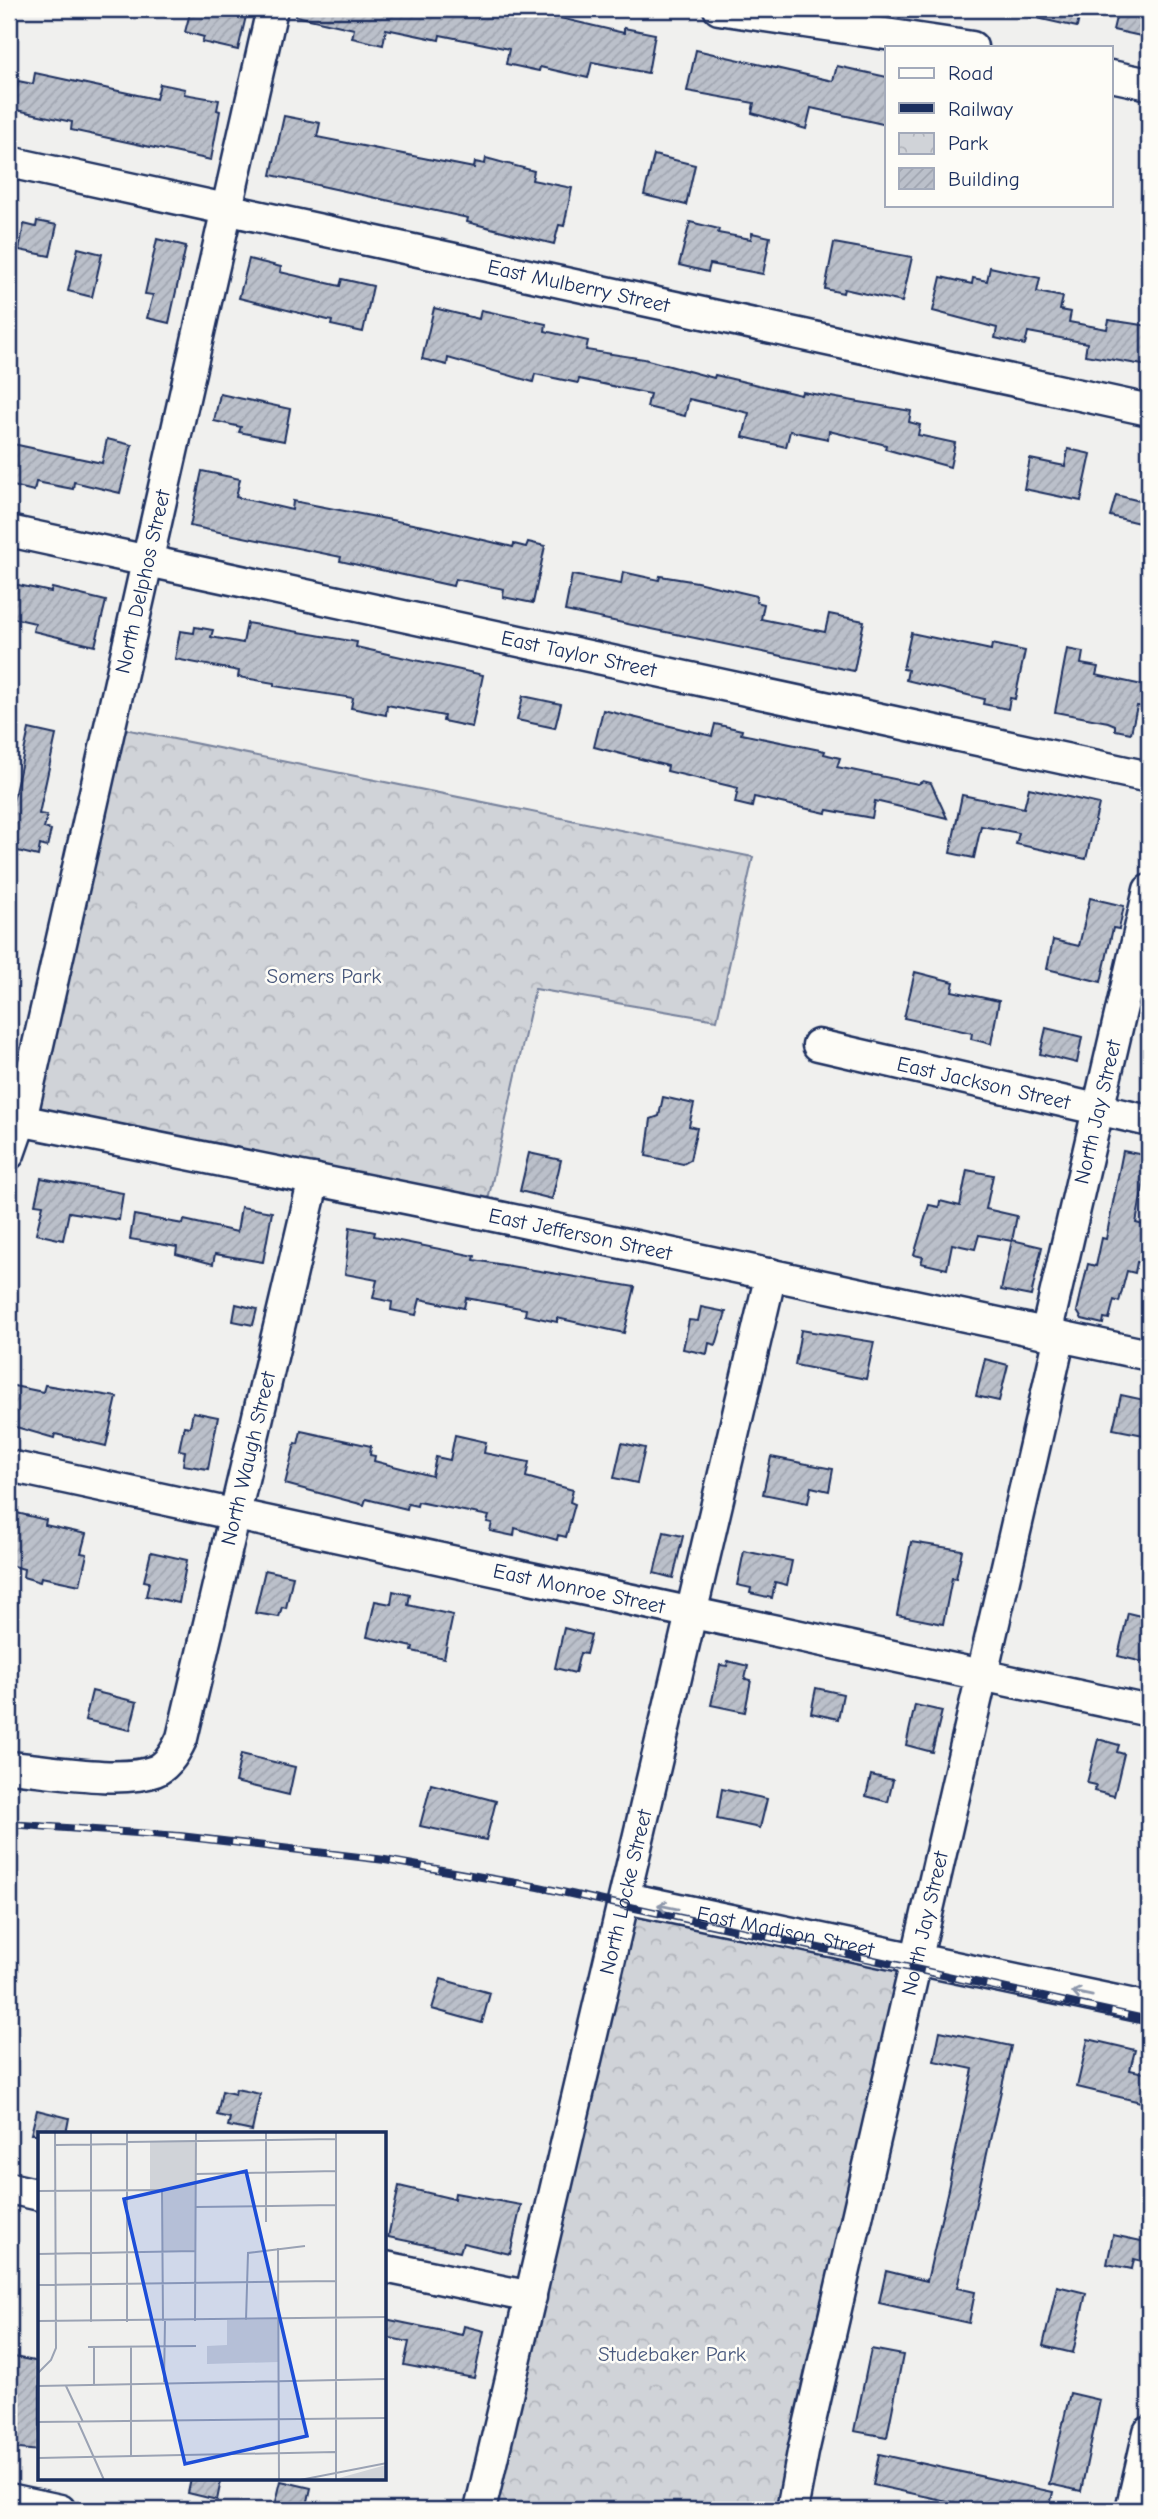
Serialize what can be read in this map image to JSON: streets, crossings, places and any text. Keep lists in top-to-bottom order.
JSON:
{
  "streets": {
    "street": [
      "East Mulberry Street",
      "North Delphos Street",
      "East Taylor Street",
      "East Jackson Street",
      "North Jay Street",
      "East Jefferson Street",
      "North Waugh Street",
      "East Monroe Street",
      "North Locke Street",
      "East Madison Street"
    ]
  },
  "crossings": [
    ["East Mulberry Street", "North Delphos Street"],
    ["North Delphos Street", "East Taylor Street"],
    ["North Delphos Street", "East Jefferson Street"],
    ["East Jackson Street", "North Jay Street"],
    ["North Jay Street", "East Jefferson Street"],
    ["North Jay Street", "East Monroe Street"],
    ["North Jay Street", "East Madison Street"],
    ["East Jefferson Street", "North Waugh Street"],
    ["East Jefferson Street", "North Locke Street"],
    ["North Waugh Street", "East Monroe Street"],
    ["East Monroe Street", "North Locke Street"],
    ["North Locke Street", "East Madison Street"]
  ],
  "one_way": ["East Madison Street"],
  "parks": ["Somers Park", "Studebaker Park"],
  "legend": [
    "Road",
    "Railway",
    "Park",
    "Building"
  ]
}
